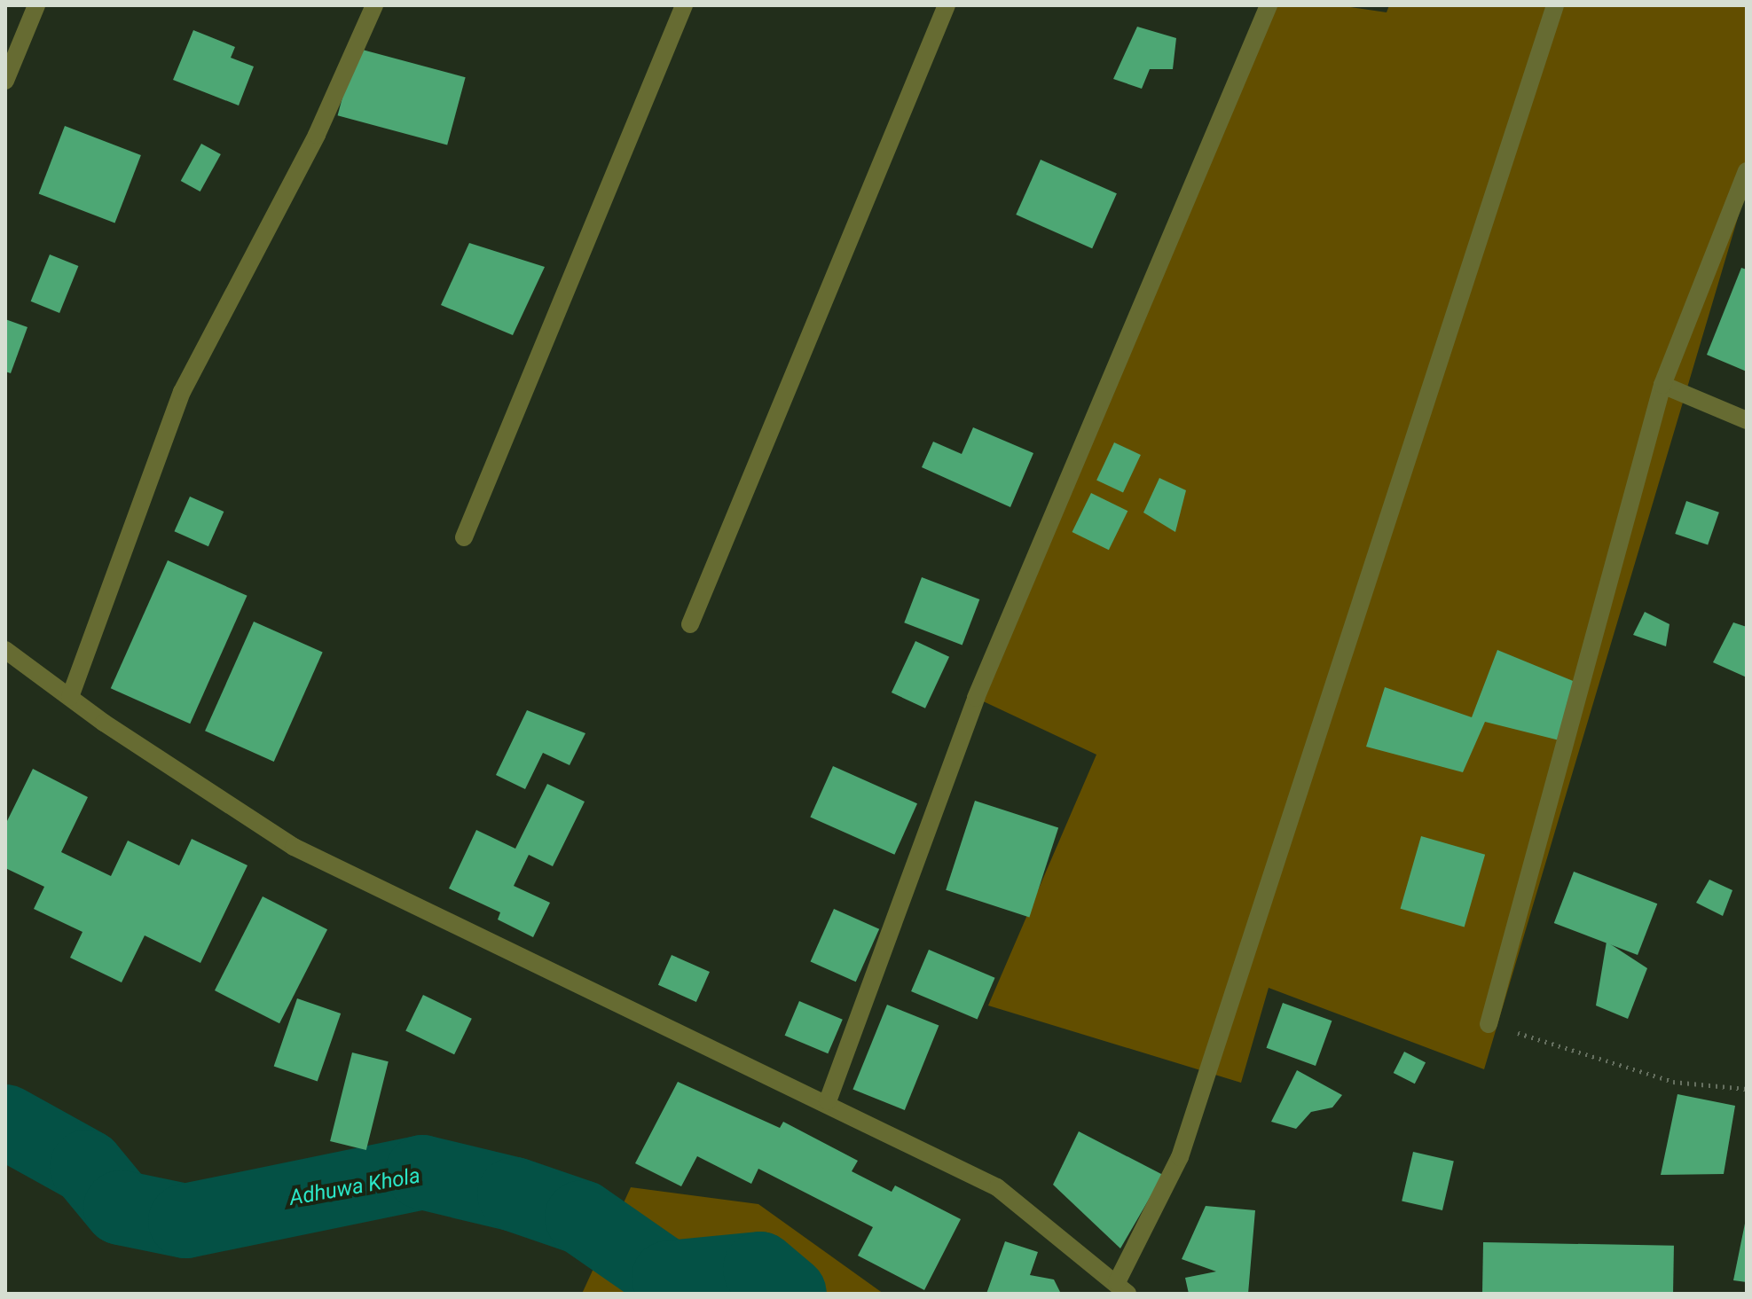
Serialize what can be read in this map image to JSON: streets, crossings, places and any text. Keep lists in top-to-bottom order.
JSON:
{
  "water": ["Adhuwa Khola"]
}
